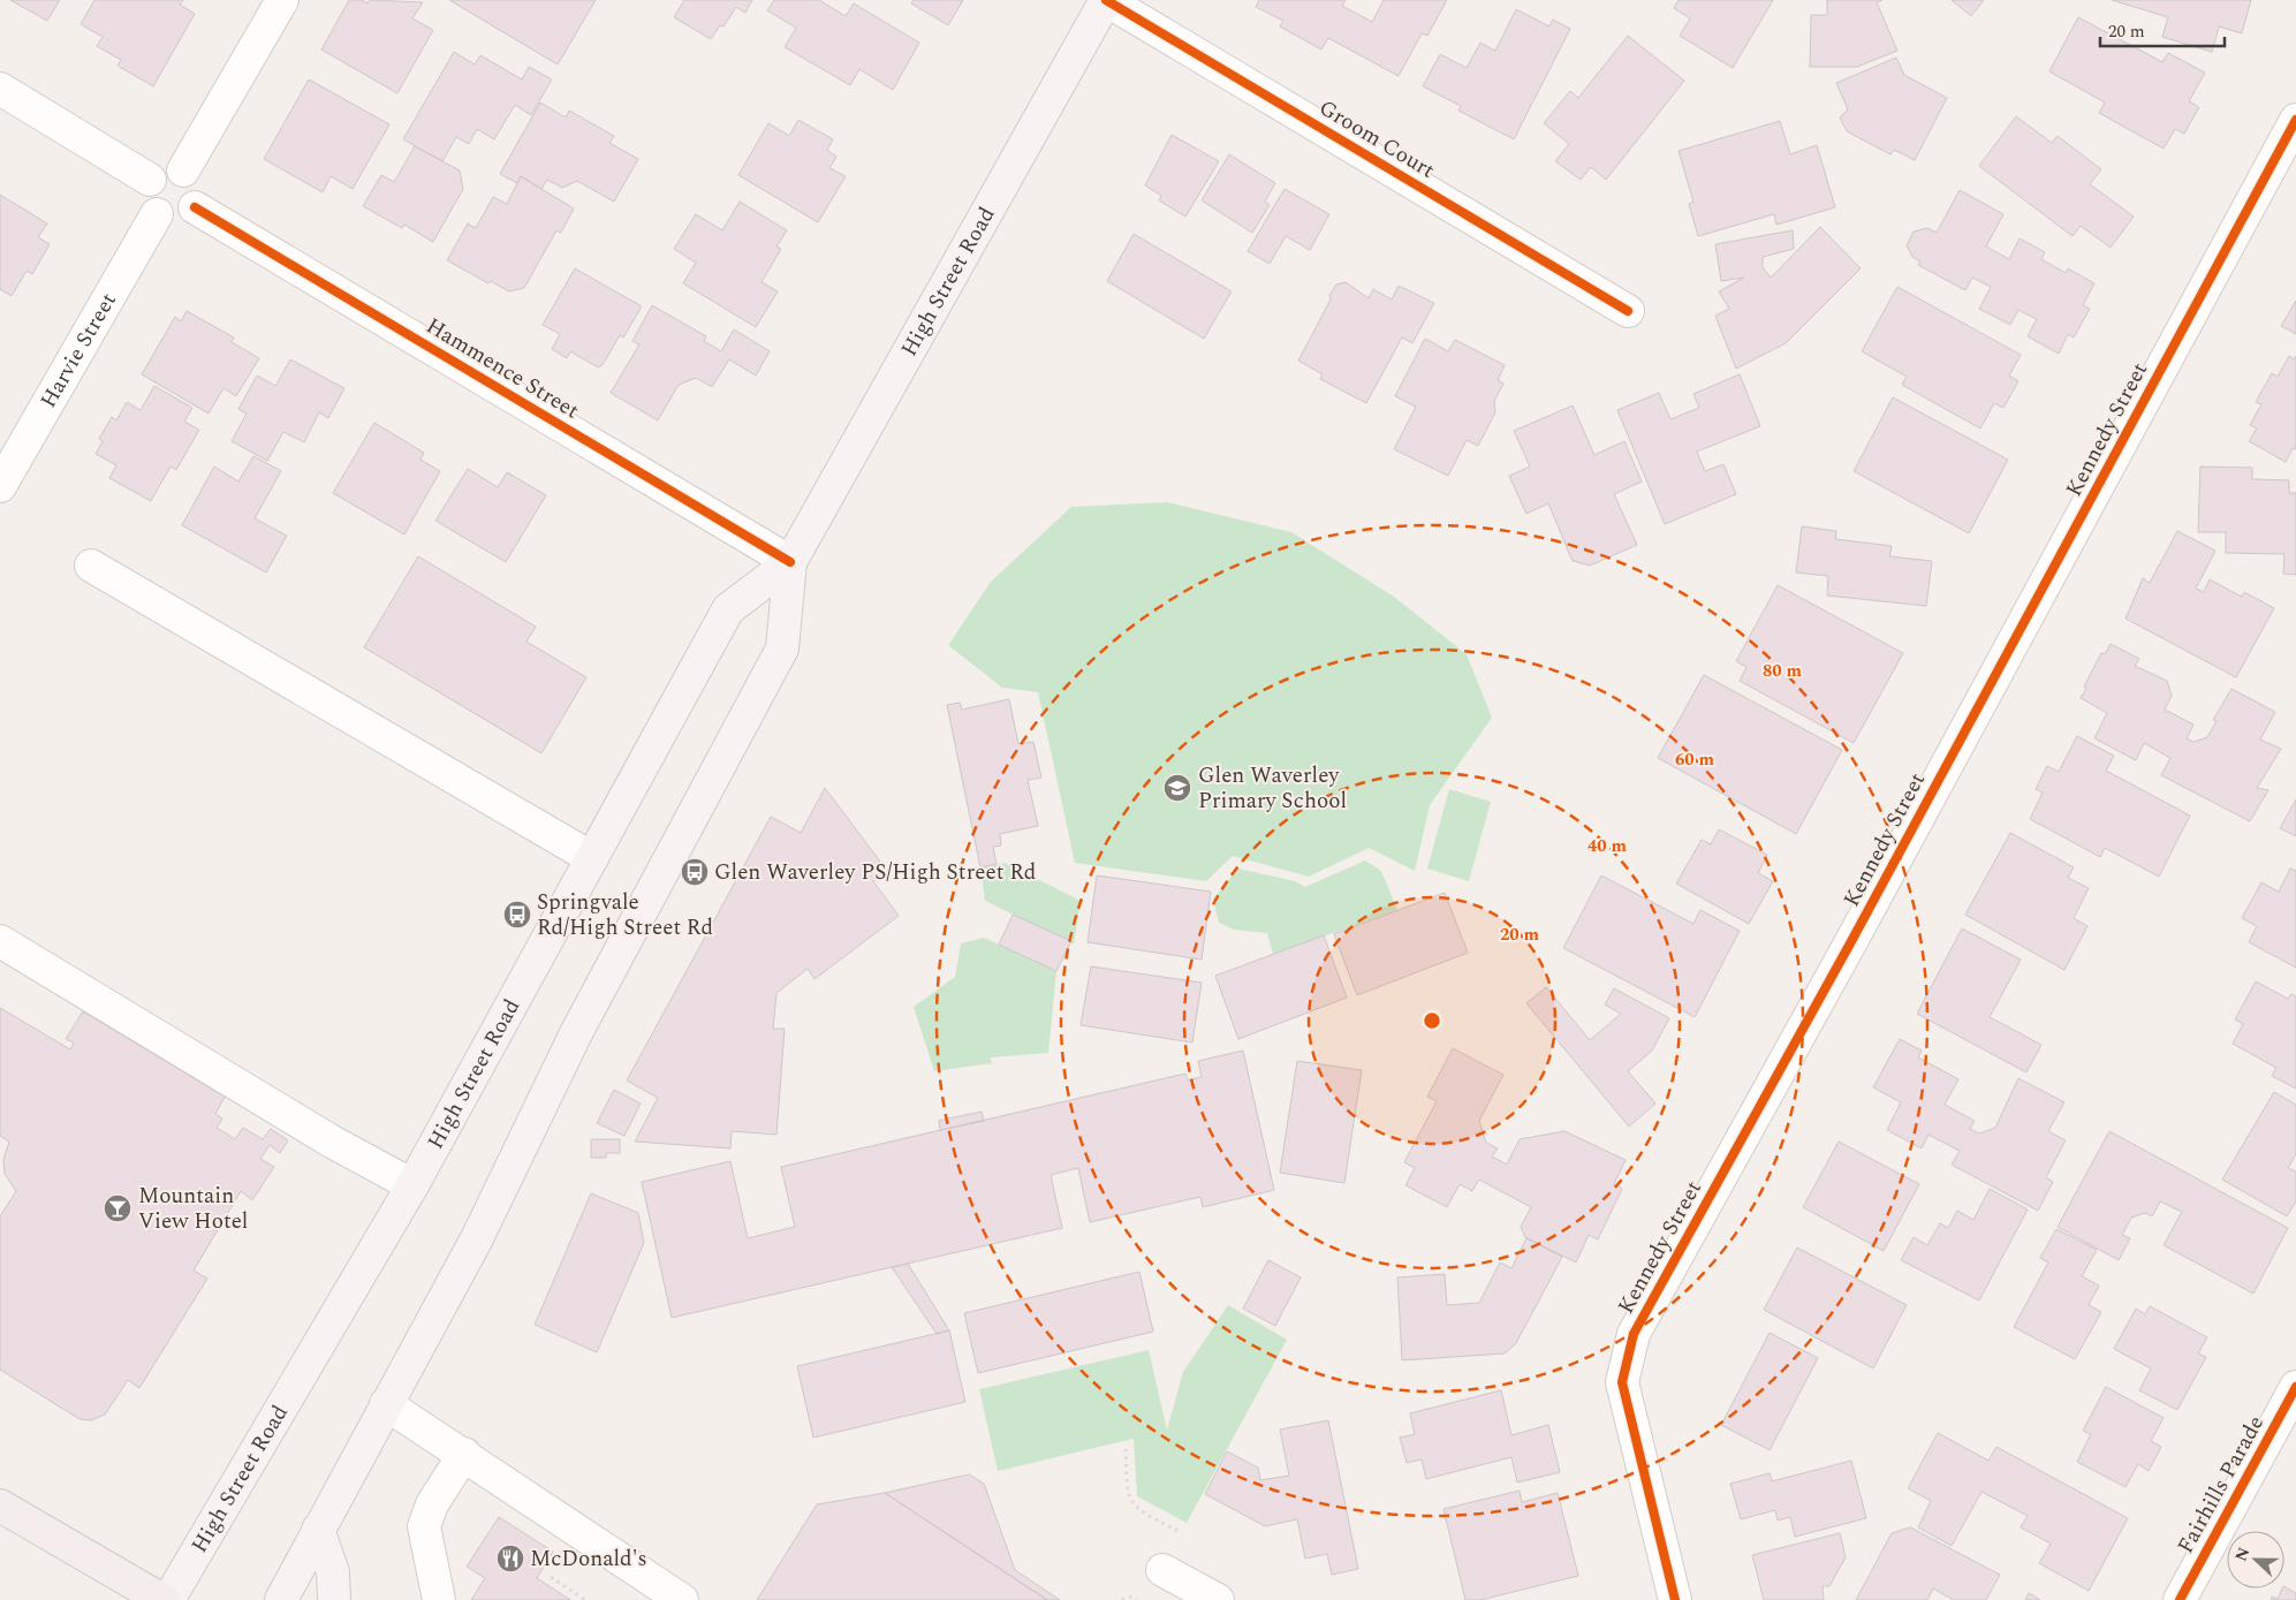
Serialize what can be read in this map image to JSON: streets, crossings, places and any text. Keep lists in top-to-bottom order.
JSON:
{
  "streets": {
    "main road": ["High Street Road"],
    "street": [
      "Groom Court",
      "Harvie Street",
      "Hammence Street",
      "Kennedy Street",
      "Fairhills Parade"
    ]
  },
  "crossings": [
    ["Groom Court", "High Street Road"],
    ["High Street Road", "Hammence Street"],
    ["Harvie Street", "Hammence Street"]
  ],
  "places": {
    "school or university": ["Glen Waverley Primary School"],
    "bus stop": ["Glen Waverley PS/High Street Rd", "Springvale Rd/High Street Rd"],
    "bar": ["Mountain View Hotel"],
    "restaurant": ["McDonald's"]
  },
  "scale_bar": "20 m",
  "north": "left",
  "rings": [
    "80 m",
    "60 m",
    "40 m",
    "20 m"
  ]
}
